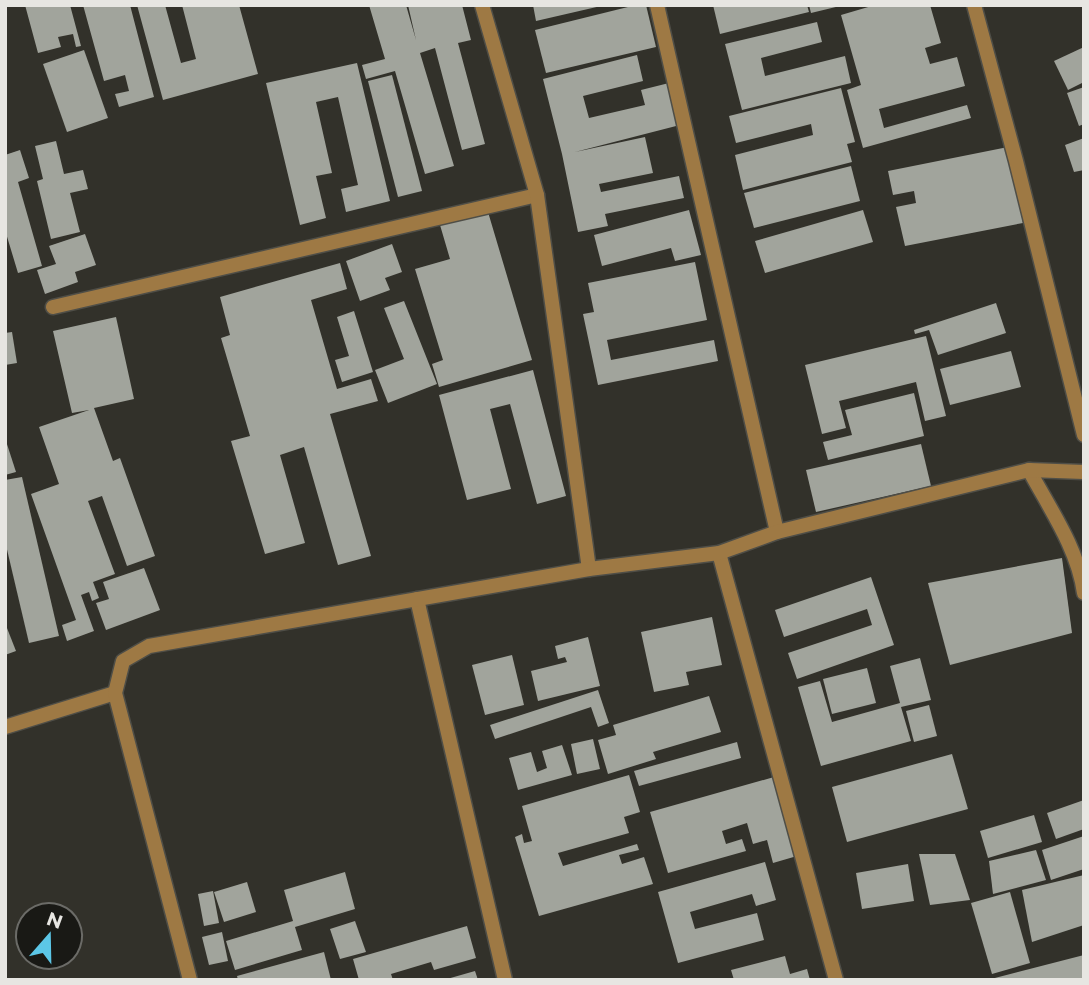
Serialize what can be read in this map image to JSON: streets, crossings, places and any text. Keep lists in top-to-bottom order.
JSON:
{
  "north": "top"
}
